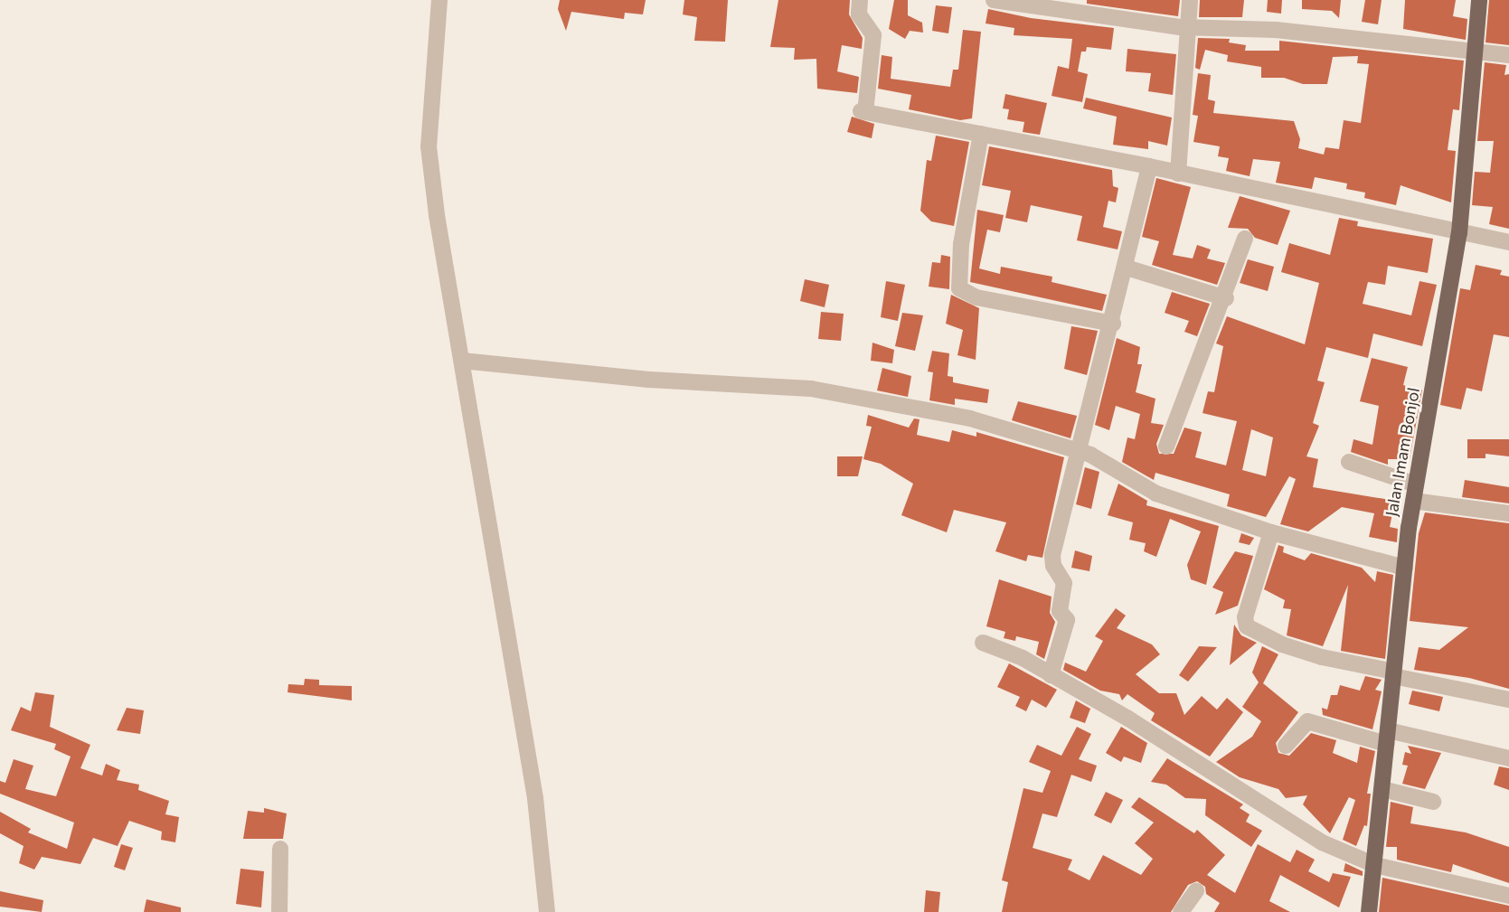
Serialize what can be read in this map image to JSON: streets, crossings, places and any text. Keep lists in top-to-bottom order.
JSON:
{
  "streets": {
    "main road": ["Jalan Imam Bonjol"]
  }
}
